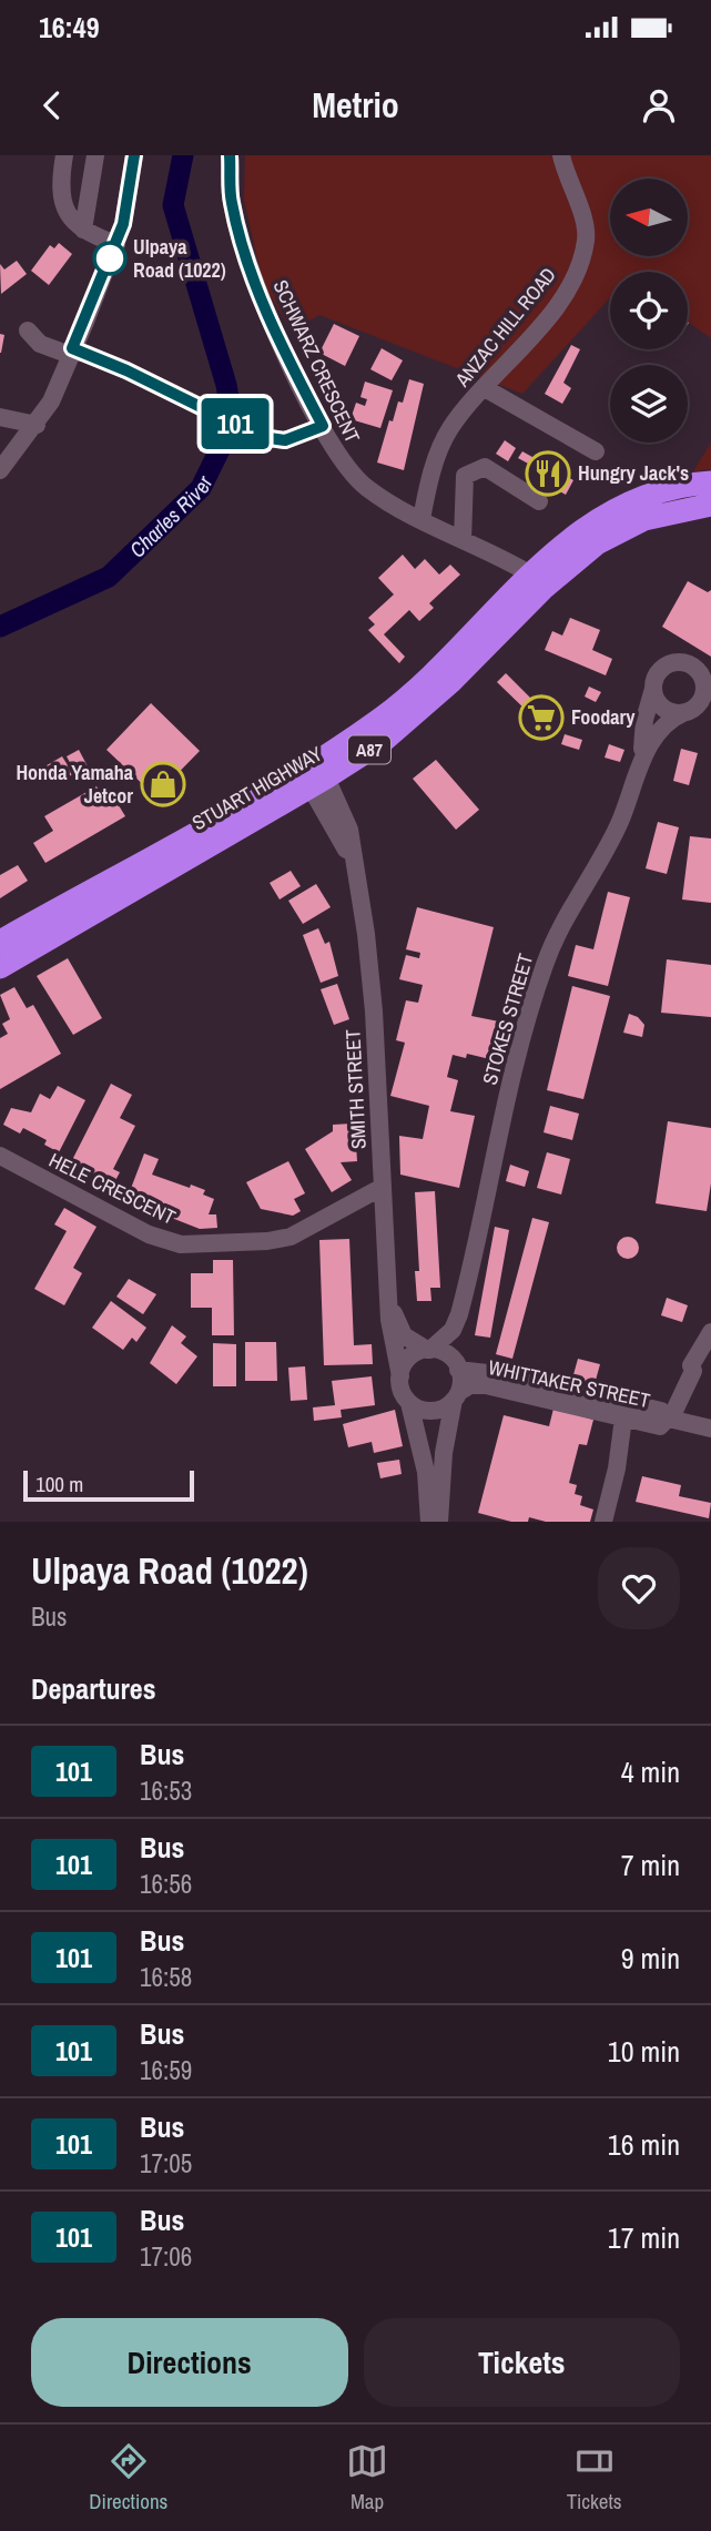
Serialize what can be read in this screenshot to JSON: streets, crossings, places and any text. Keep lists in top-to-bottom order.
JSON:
{
  "streets": {
    "highway": ["A87", "STUART HIGHWAY"],
    "street": [
      "ANZAC HILL ROAD",
      "SCHWARZ CRESCENT",
      "STOKES STREET",
      "SMITH STREET",
      "HELE CRESCENT",
      "WHITTAKER STREET"
    ]
  },
  "crossings": [
    ["ANZAC HILL ROAD", "SCHWARZ CRESCENT"],
    ["SCHWARZ CRESCENT", "STUART HIGHWAY"],
    ["STUART HIGHWAY", "SMITH STREET"],
    ["STOKES STREET", "SMITH STREET"],
    ["STOKES STREET", "WHITTAKER STREET"],
    ["SMITH STREET", "HELE CRESCENT"],
    ["SMITH STREET", "WHITTAKER STREET"]
  ],
  "water": ["Charles River"],
  "places": {
    "other": ["Ulpaya Road (1022)"],
    "restaurant": ["Hungry Jack's"],
    "supermarket": ["Foodary"],
    "shop": ["Honda Yamaha Jetcor"]
  },
  "lines": ["bus line 101"],
  "scale_bar": "100 m",
  "north": "left",
  "page": {
    "status": "16:49",
    "header": "Metrio",
    "on_map": "101",
    "scale": "100 m",
    "heading": [
      ["Ulpaya Road (1022)", "Bus"],
      "Departures"
    ],
    "list": [
      {
        "mark": "101",
        "name": "Bus",
        "note": "16:53",
        "value": "4 min"
      },
      {
        "mark": "101",
        "name": "Bus",
        "note": "16:56",
        "value": "7 min"
      },
      {
        "mark": "101",
        "name": "Bus",
        "note": "16:58",
        "value": "9 min"
      },
      {
        "mark": "101",
        "name": "Bus",
        "note": "16:59",
        "value": "10 min"
      },
      {
        "mark": "101",
        "name": "Bus",
        "note": "17:05",
        "value": "16 min"
      },
      {
        "mark": "101",
        "name": "Bus",
        "note": "17:06",
        "value": "17 min"
      }
    ],
    "buttons": ["Directions", "Tickets"],
    "tabs": ["Directions", "Map", "Tickets"]
  }
}
